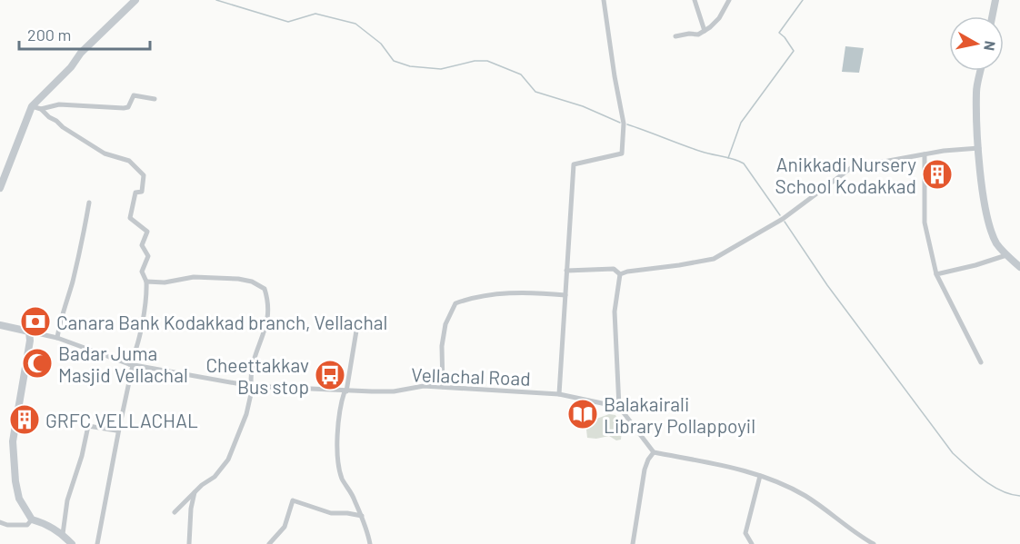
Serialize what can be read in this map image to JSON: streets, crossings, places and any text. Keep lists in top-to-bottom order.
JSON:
{
  "streets": {
    "street": ["Vellachal Road"]
  },
  "places": {
    "building": ["Anikkadi Nursery School Kodakkad", "GRFC VELLACHAL"],
    "bank": ["Canara Bank Kodakkad branch, Vellachal"],
    "mosque": ["Badar Juma Masjid Vellachal"],
    "bus stop": ["Cheettakkav Bus stop"],
    "library": ["Balakairali Library Pollappoyil"]
  },
  "scale_bar": "200 m",
  "north": "right"
}
